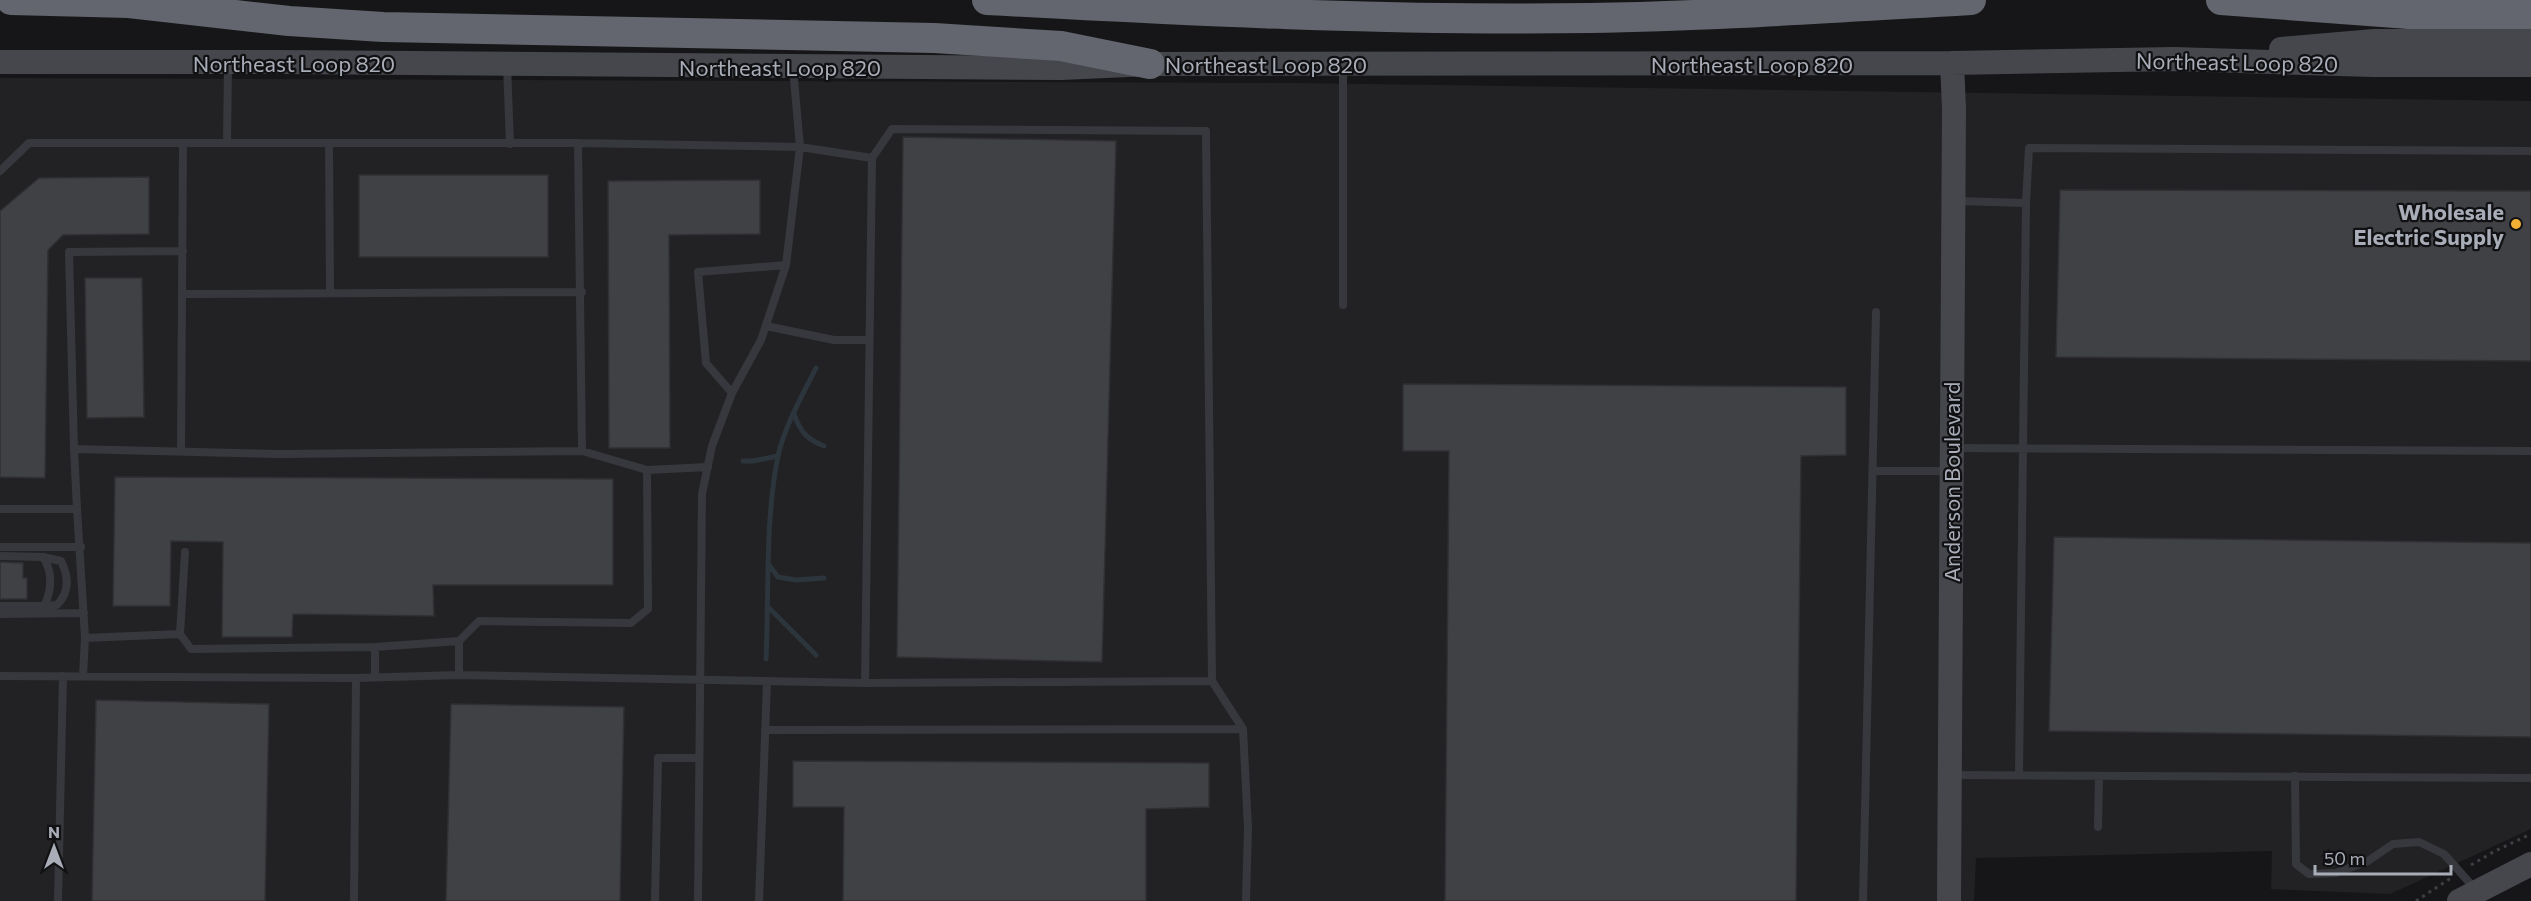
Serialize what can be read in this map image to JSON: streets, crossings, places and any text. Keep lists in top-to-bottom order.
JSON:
{
  "streets": {
    "main road": ["Northeast Loop 820", "Anderson Boulevard"]
  },
  "crossings": [
    ["Northeast Loop 820", "Anderson Boulevard"]
  ],
  "places": ["Wholesale Electric Supply"],
  "scale_bar": "50 m",
  "north": "top"
}
